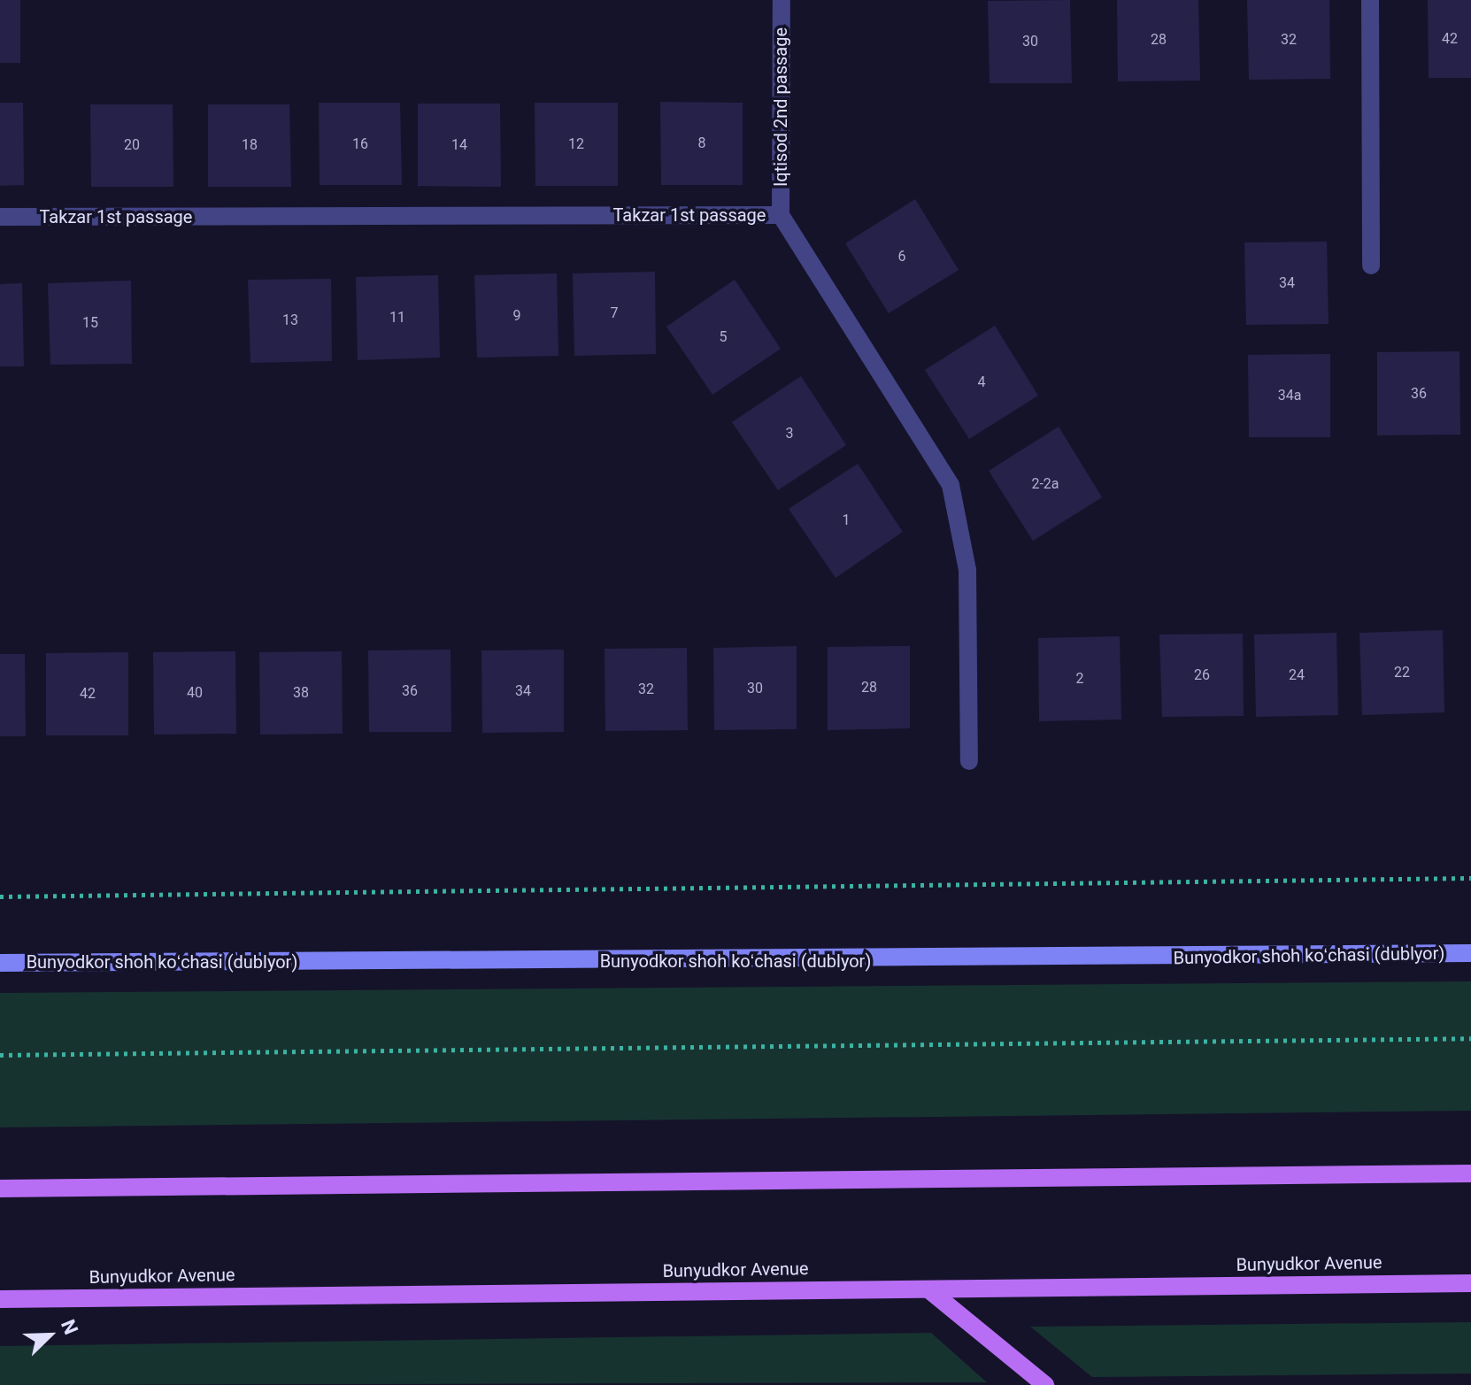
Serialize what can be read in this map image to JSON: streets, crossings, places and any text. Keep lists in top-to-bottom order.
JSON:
{
  "streets": {
    "main road": ["Bunyudkor Avenue"],
    "street": ["Iqtisod 2nd passage", "Takzar 1st passage", "Bunyodkor shoh koʻchasi (dublyor)"]
  },
  "crossings": [
    ["Iqtisod 2nd passage", "Takzar 1st passage"]
  ],
  "house_numbers": [
    "42",
    "28",
    "32",
    "30",
    "8",
    "16",
    "12",
    "20",
    "18",
    "14",
    "6",
    "34",
    "7",
    "9",
    "11",
    "13",
    "15",
    "5",
    "4",
    "36",
    "34a",
    "3",
    "2-2a",
    "1",
    "22",
    "26",
    "24",
    "2",
    "28",
    "30",
    "32",
    "36",
    "34",
    "40",
    "38",
    "42"
  ],
  "north": "top right"
}
